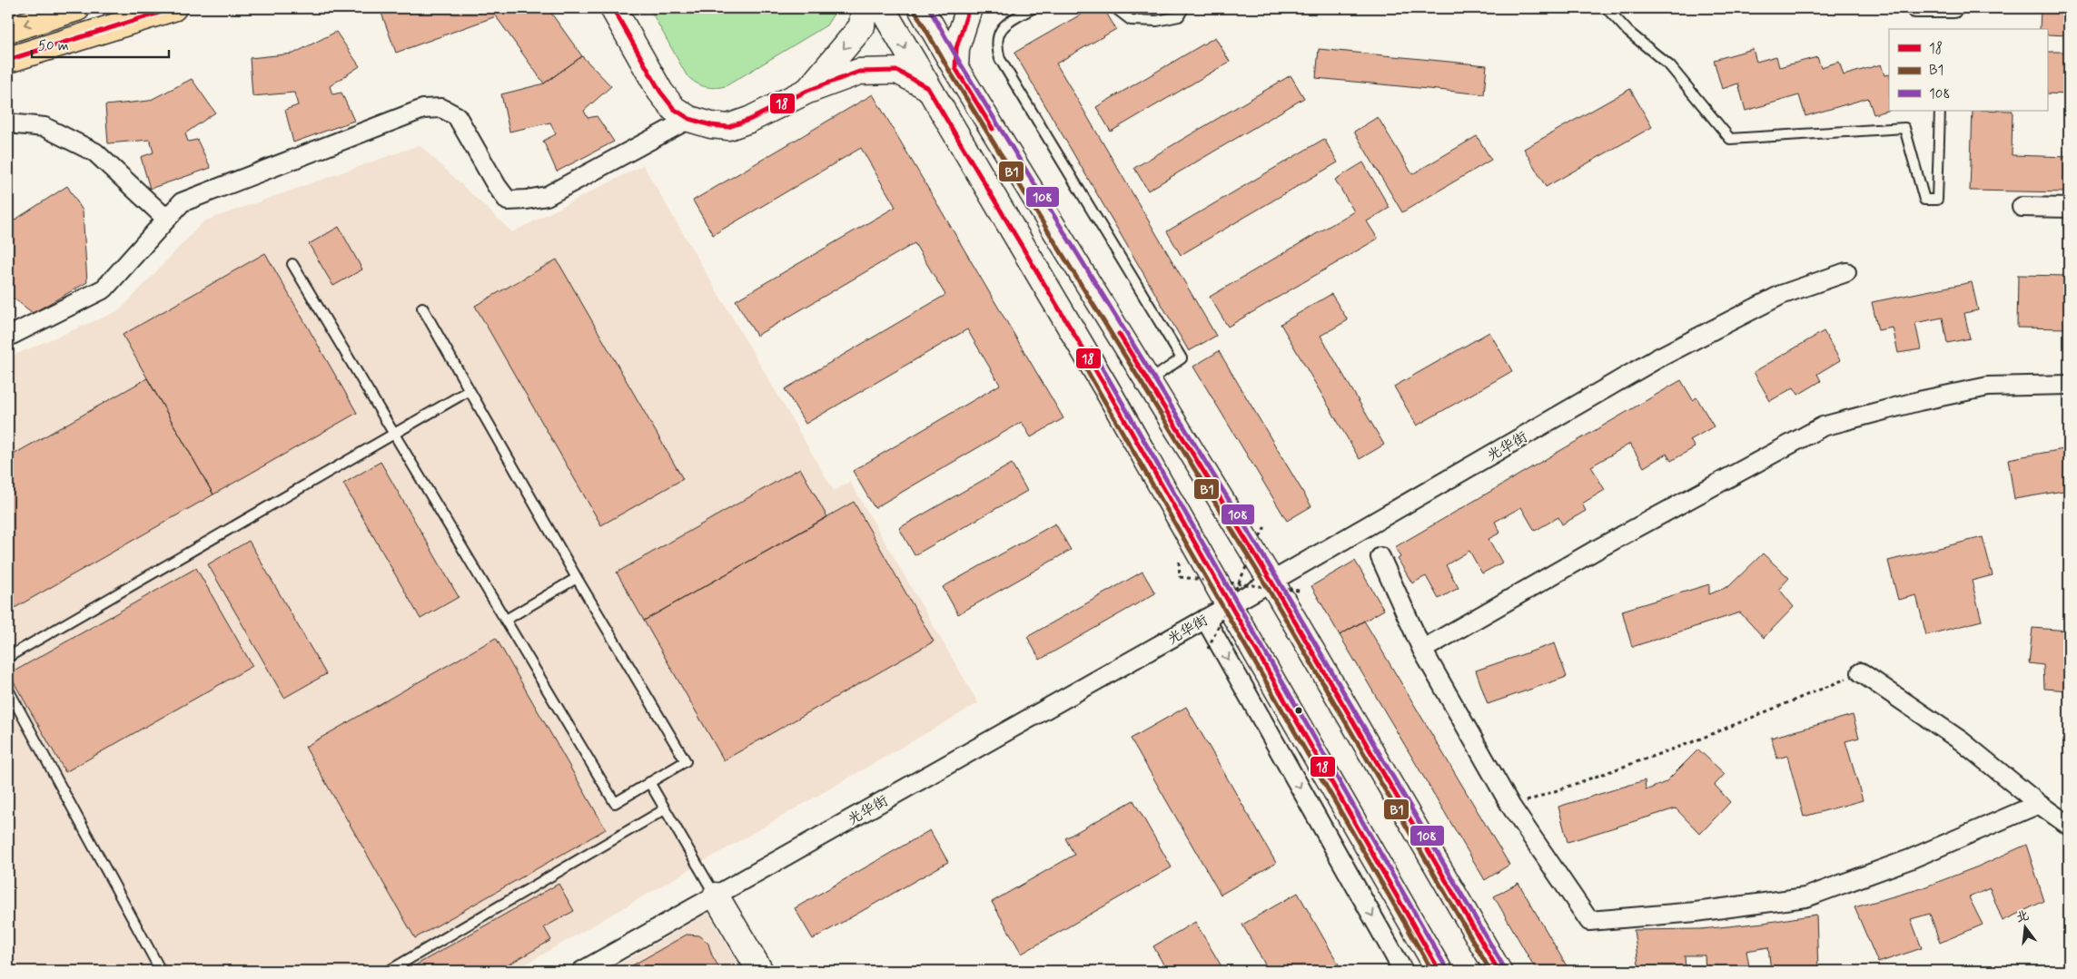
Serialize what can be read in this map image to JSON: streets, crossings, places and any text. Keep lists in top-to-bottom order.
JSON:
{
  "streets": {
    "street": ["光华街"]
  },
  "lines": ["transit line 18", "transit line 108", "transit line B1"],
  "legend": ["18", "B1", "108"],
  "scale_bar": "50 m",
  "north": "top"
}
